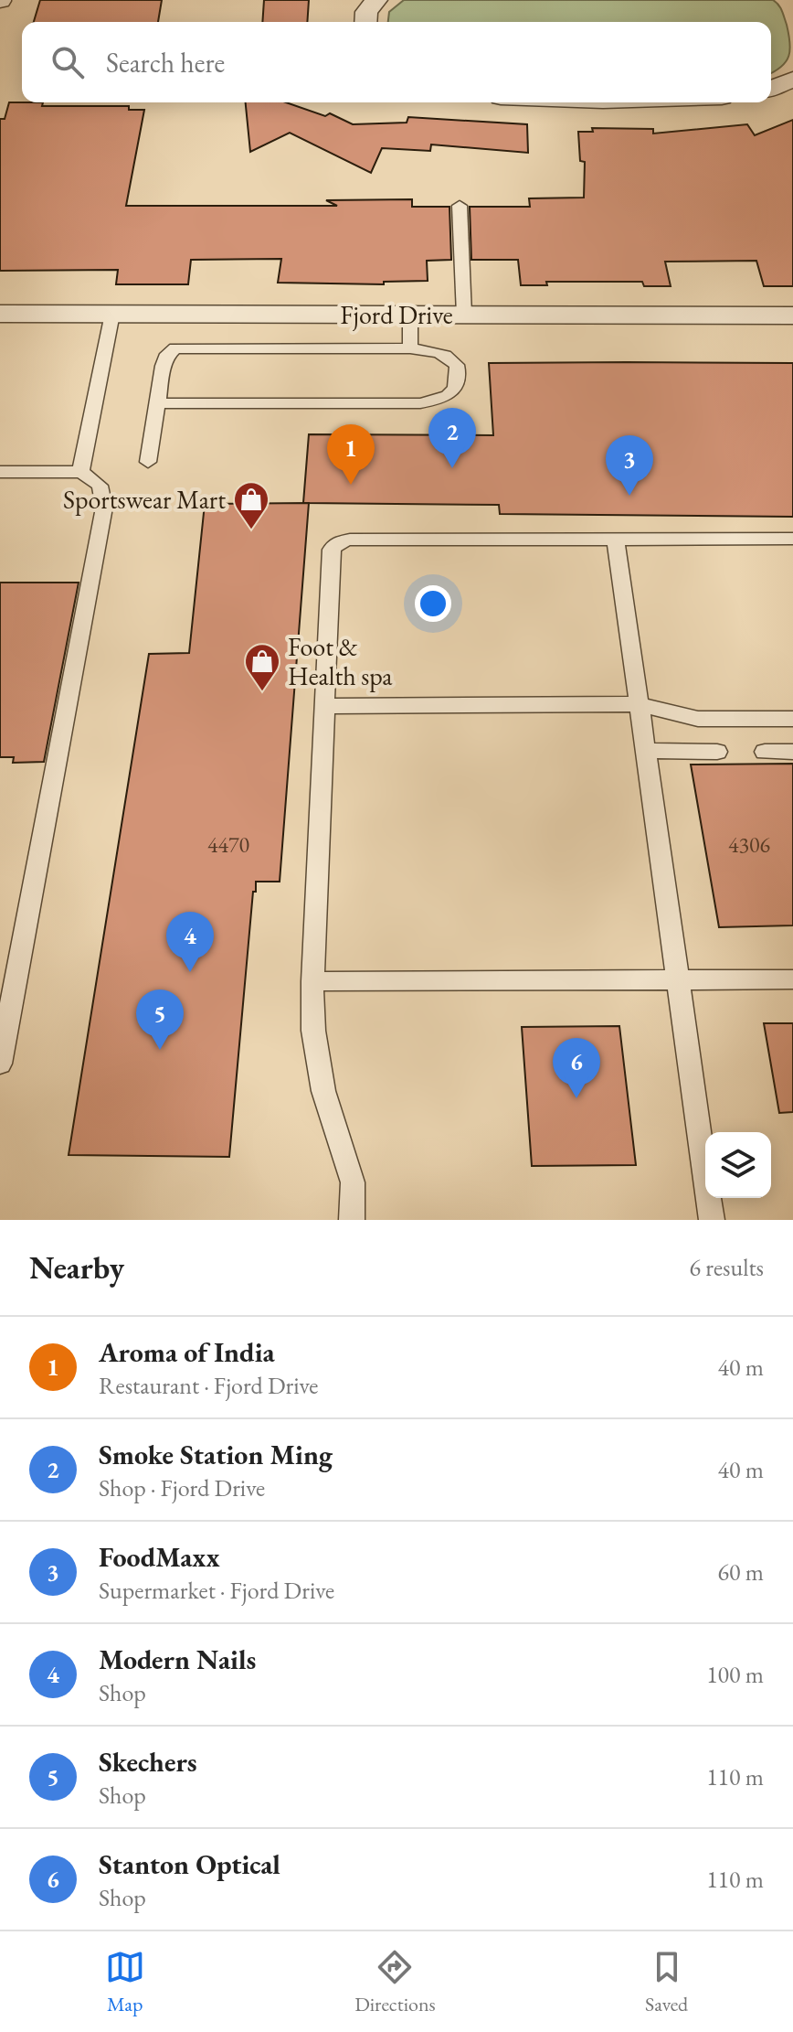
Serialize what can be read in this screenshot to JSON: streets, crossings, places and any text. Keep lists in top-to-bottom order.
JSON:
{
  "streets": {
    "street": ["Fjord Drive"]
  },
  "places": {
    "shop": ["Sportswear Mart", "Foot & Health spa"]
  },
  "house_numbers": ["4470", "4306"],
  "page": {
    "search": "Search here",
    "pins": [
      "2",
      "1",
      "3",
      "4",
      "5",
      "6"
    ],
    "heading": ["Nearby", "6 results"],
    "list": [
      {
        "mark": "1",
        "name": "Aroma of India",
        "note": "Restaurant · Fjord Drive",
        "value": "40 m"
      },
      {
        "mark": "2",
        "name": "Smoke Station Ming",
        "note": "Shop · Fjord Drive",
        "value": "40 m"
      },
      {
        "mark": "3",
        "name": "FoodMaxx",
        "note": "Supermarket · Fjord Drive",
        "value": "60 m"
      },
      {
        "mark": "4",
        "name": "Modern Nails",
        "note": "Shop",
        "value": "100 m"
      },
      {
        "mark": "5",
        "name": "Skechers",
        "note": "Shop",
        "value": "110 m"
      },
      {
        "mark": "6",
        "name": "Stanton Optical",
        "note": "Shop",
        "value": "110 m"
      }
    ],
    "nav": ["Map", "Directions", "Saved"]
  }
}
